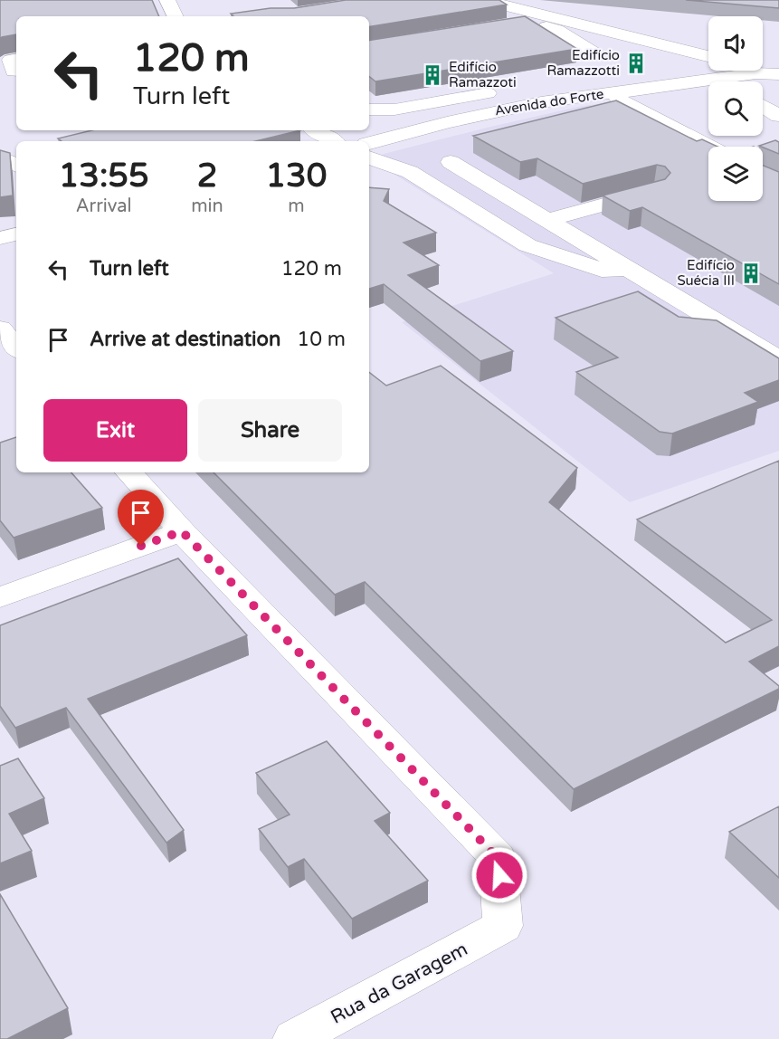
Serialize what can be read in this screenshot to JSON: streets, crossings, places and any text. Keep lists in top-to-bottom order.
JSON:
{
  "streets": {
    "street": ["Avenida do Forte", "Rua da Garagem"]
  },
  "places": {
    "building": ["Edifício Ramazzotti", "Edifício Ramazzoti", "Edifício Suécia III"]
  },
  "page": {
    "turn": ["120 m", "Turn left"],
    "eta": [
      "13:55",
      "Arrival",
      "2",
      "min",
      "130",
      "m"
    ],
    "list": [
      {
        "name": "Turn left",
        "value": "120 m"
      },
      {
        "name": "Arrive at destination",
        "value": "10 m"
      }
    ],
    "buttons": ["Exit", "Share"]
  }
}
